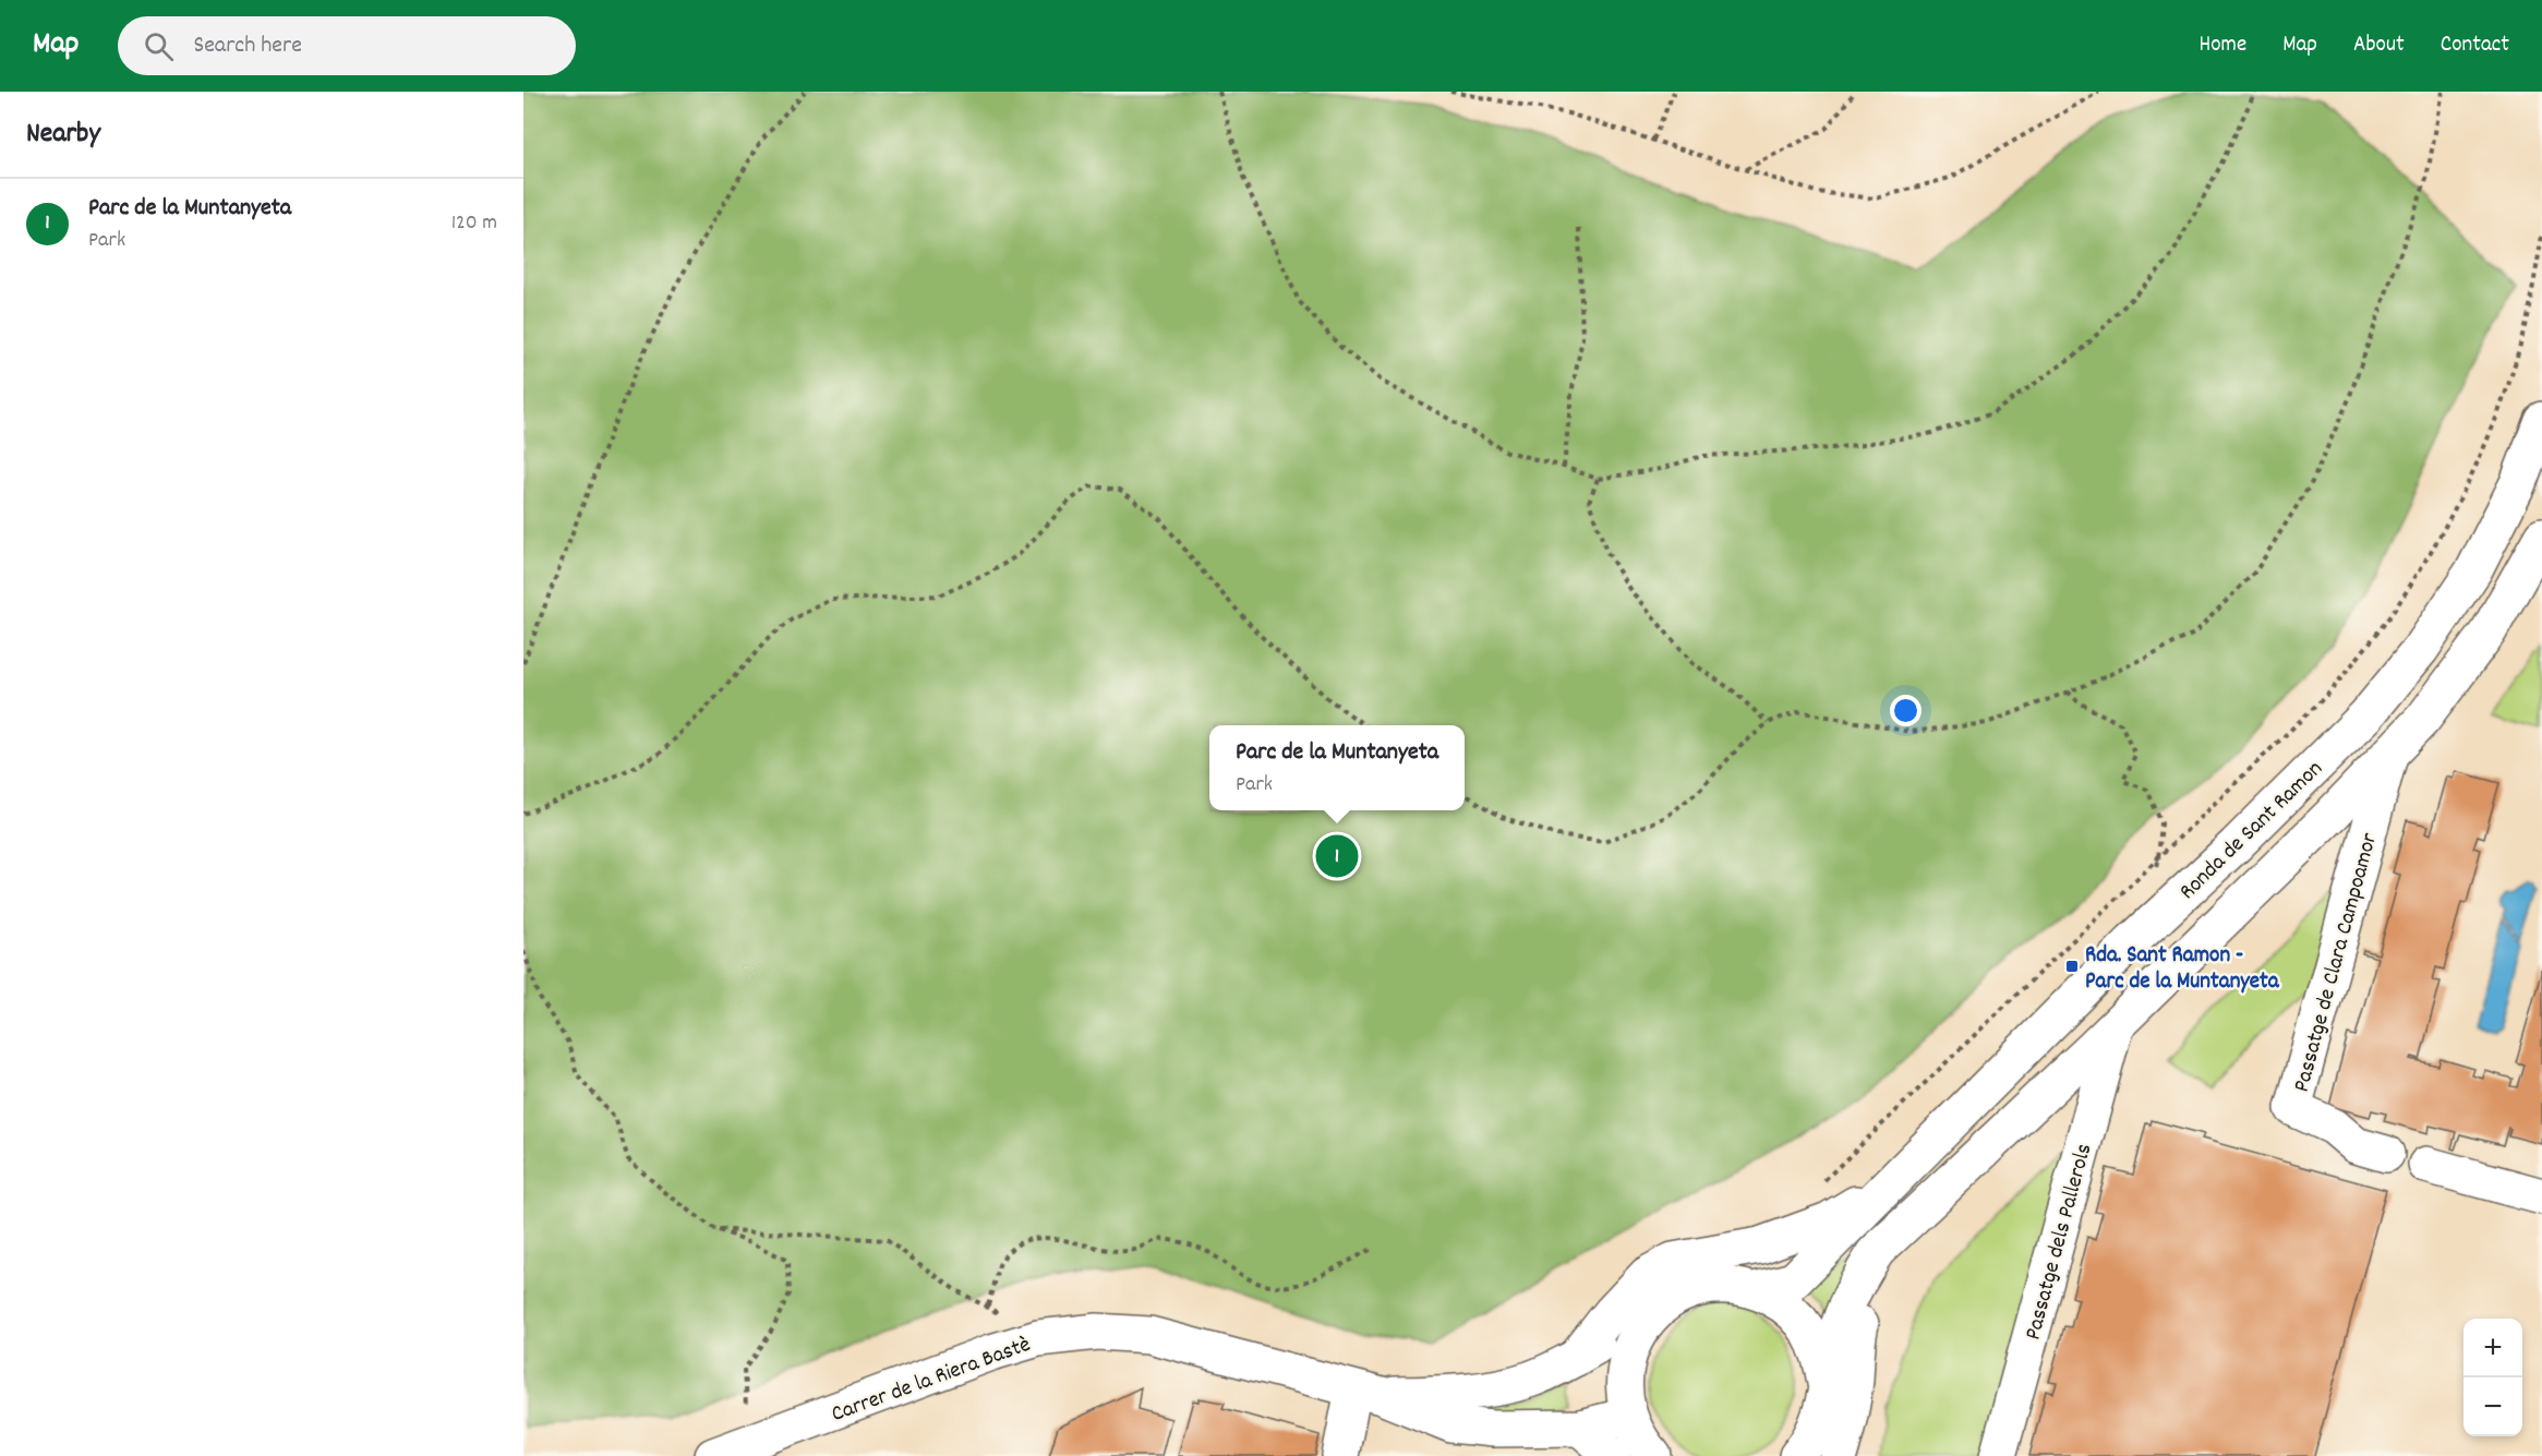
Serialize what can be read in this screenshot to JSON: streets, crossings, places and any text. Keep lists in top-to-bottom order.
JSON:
{
  "streets": {
    "street": [
      "Ronda de Sant Ramon",
      "Passatge de Clara Campoamor",
      "Passatge dels Pallerols",
      "Carrer de la Riera Bastè"
    ]
  },
  "crossings": [
    ["Ronda de Sant Ramon", "Passatge de Clara Campoamor"],
    ["Ronda de Sant Ramon", "Passatge dels Pallerols"],
    ["Ronda de Sant Ramon", "Carrer de la Riera Bastè"]
  ],
  "places": {
    "transit": ["Rda. Sant Ramon - Parc de la Muntanyeta"]
  },
  "page": {
    "header": "Map",
    "search": "Search here",
    "nav": [
      "Home",
      "Map",
      "About",
      "Contact"
    ],
    "heading": "Nearby",
    "list": [
      {
        "mark": "1",
        "name": "Parc de la Muntanyeta",
        "note": "Park",
        "value": "120 m"
      }
    ],
    "popup": ["Parc de la Muntanyeta", "Park"],
    "pins": "1",
    "map_buttons": ["+", "−"]
  }
}
